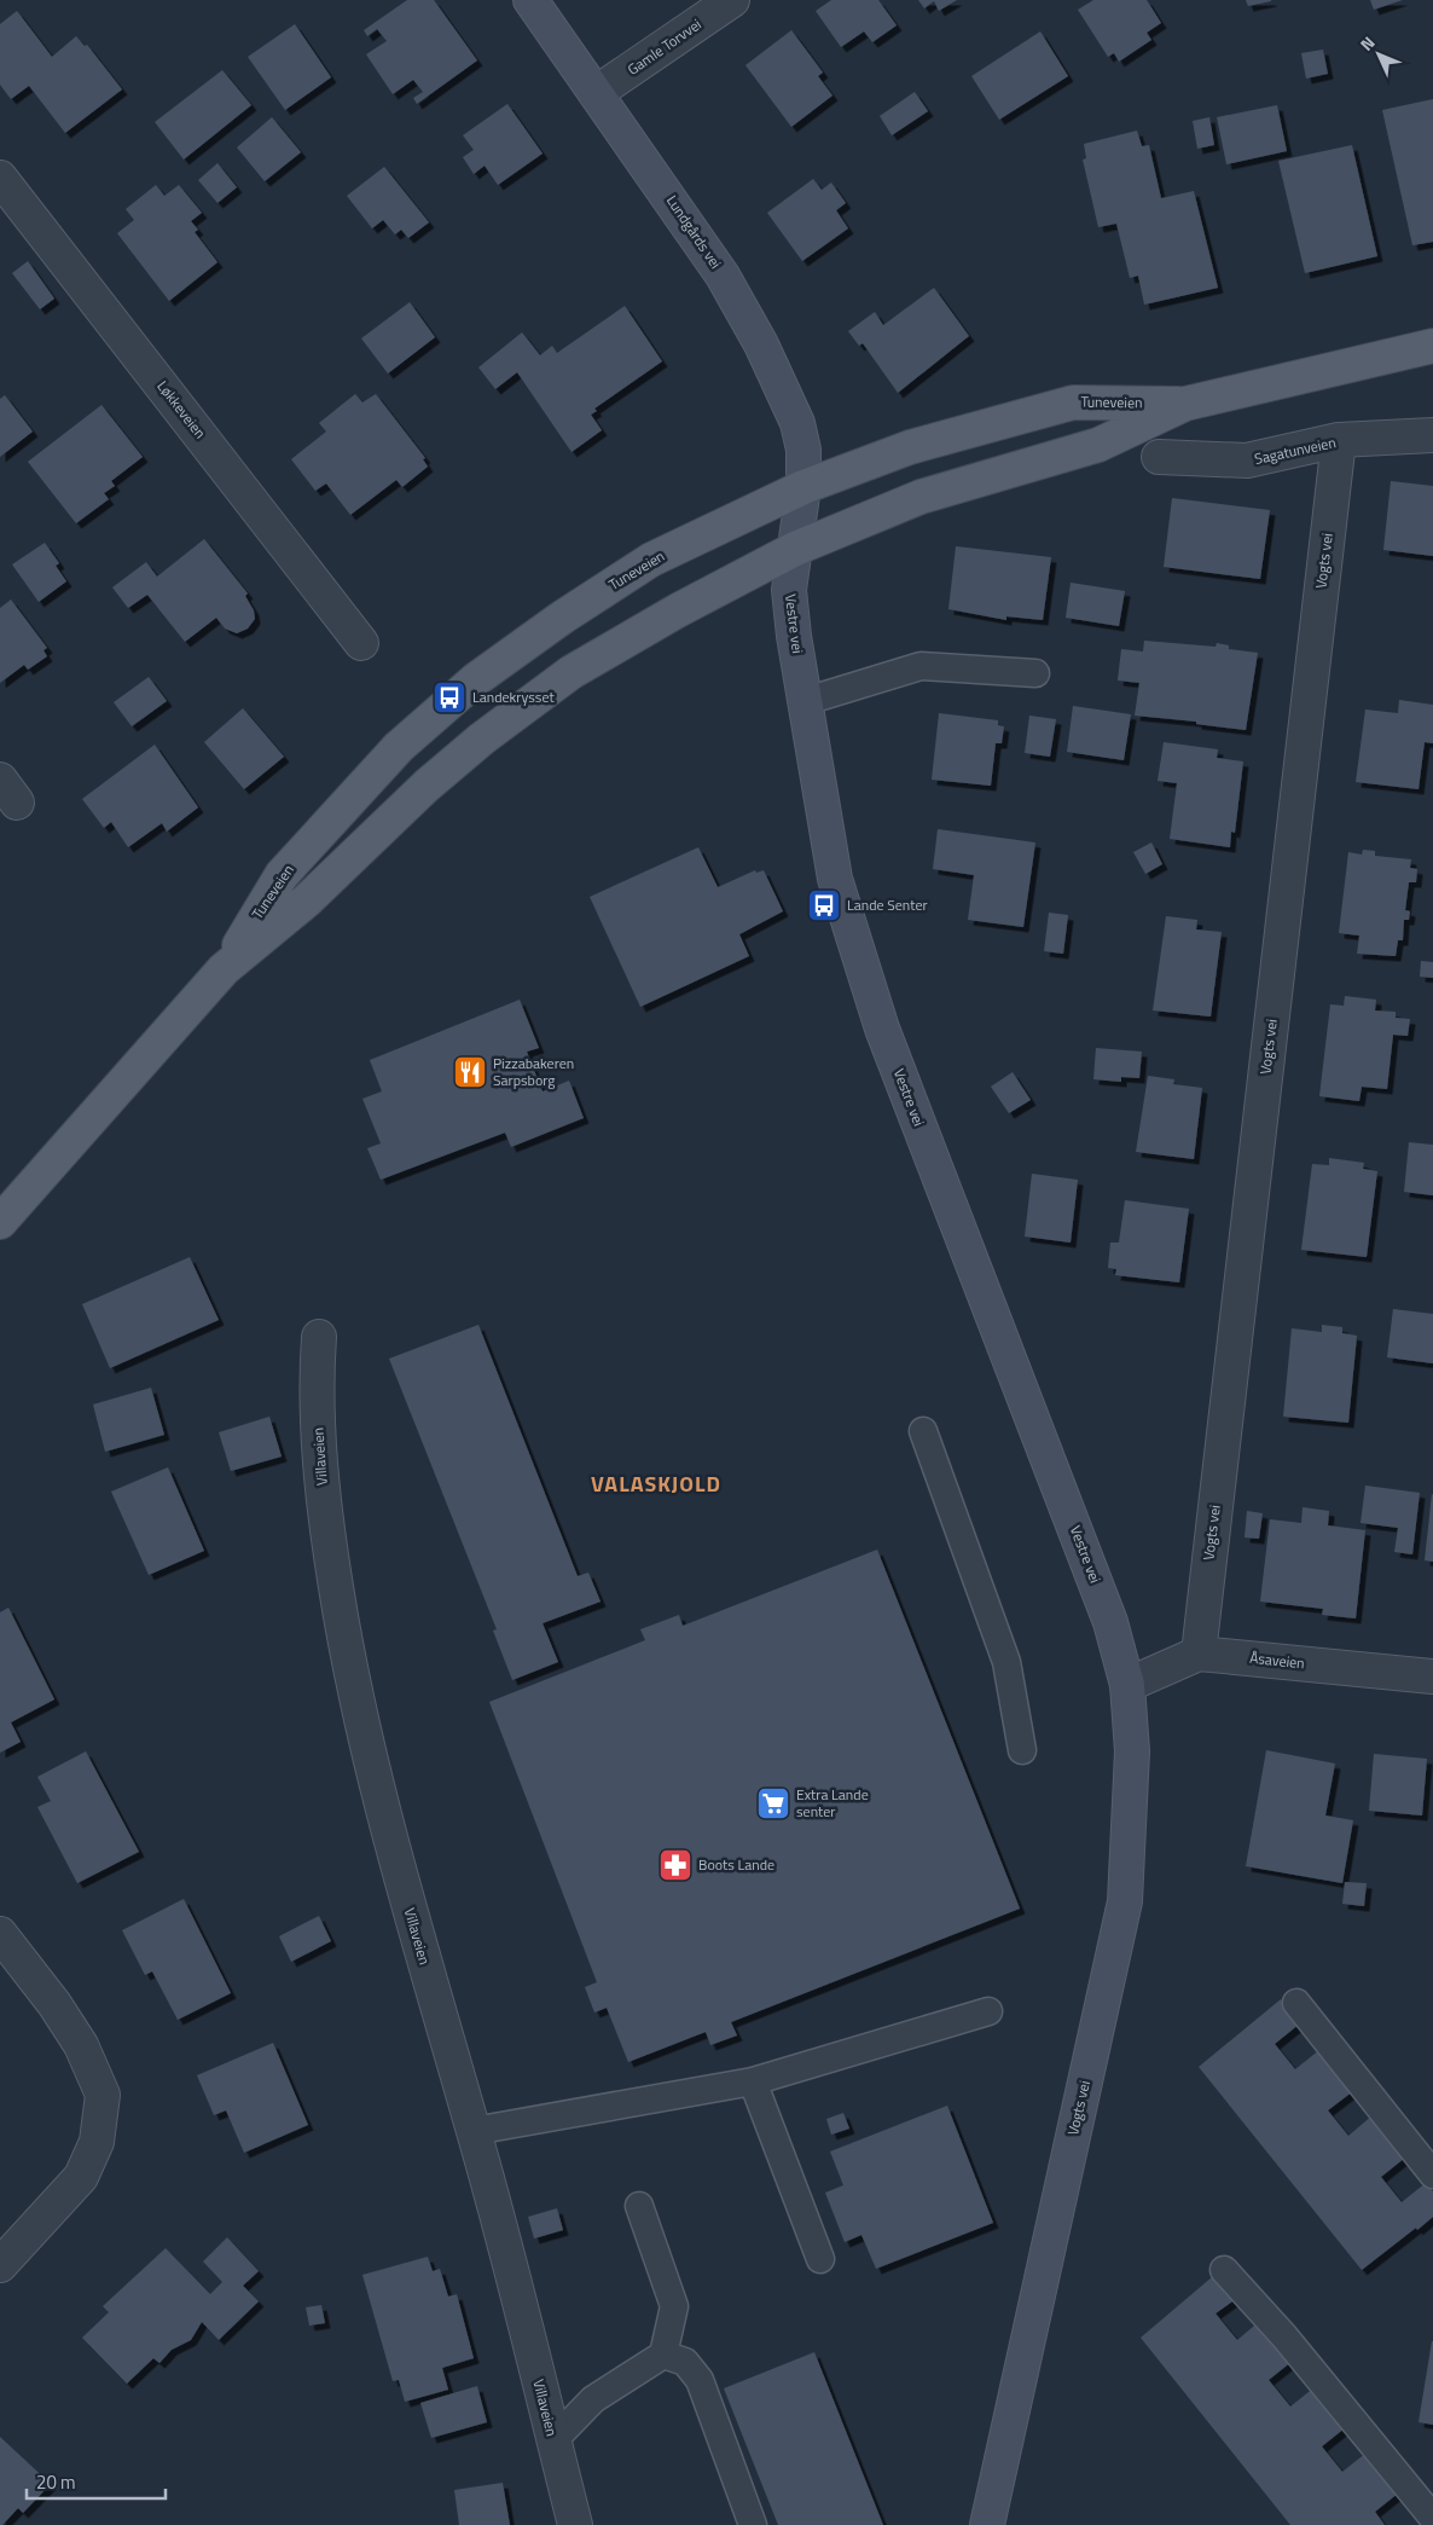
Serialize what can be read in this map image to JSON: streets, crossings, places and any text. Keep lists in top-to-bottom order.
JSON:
{
  "streets": {
    "main road": ["Tuneveien"],
    "street": [
      "Gamle Torvvei",
      "Lundgårds vei",
      "Løkkeveien",
      "Sagatunveien",
      "Vogts vei",
      "Vestre vei",
      "Villaveien",
      "Åsaveien"
    ]
  },
  "crossings": [
    ["Gamle Torvvei", "Lundgårds vei"],
    ["Lundgårds vei", "Tuneveien"],
    ["Lundgårds vei", "Vestre vei"],
    ["Tuneveien", "Vestre vei"],
    ["Sagatunveien", "Vogts vei"],
    ["Vogts vei", "Vestre vei"],
    ["Vogts vei", "Åsaveien"],
    ["Vestre vei", "Åsaveien"]
  ],
  "districts": ["VALASKJOLD"],
  "places": {
    "bus stop": ["Landekrysset", "Lande Senter"],
    "restaurant": ["Pizzabakeren Sarpsborg"],
    "supermarket": ["Extra Lande senter"],
    "pharmacy": ["Boots Lande"]
  },
  "scale_bar": "20 m",
  "north": "top left"
}
